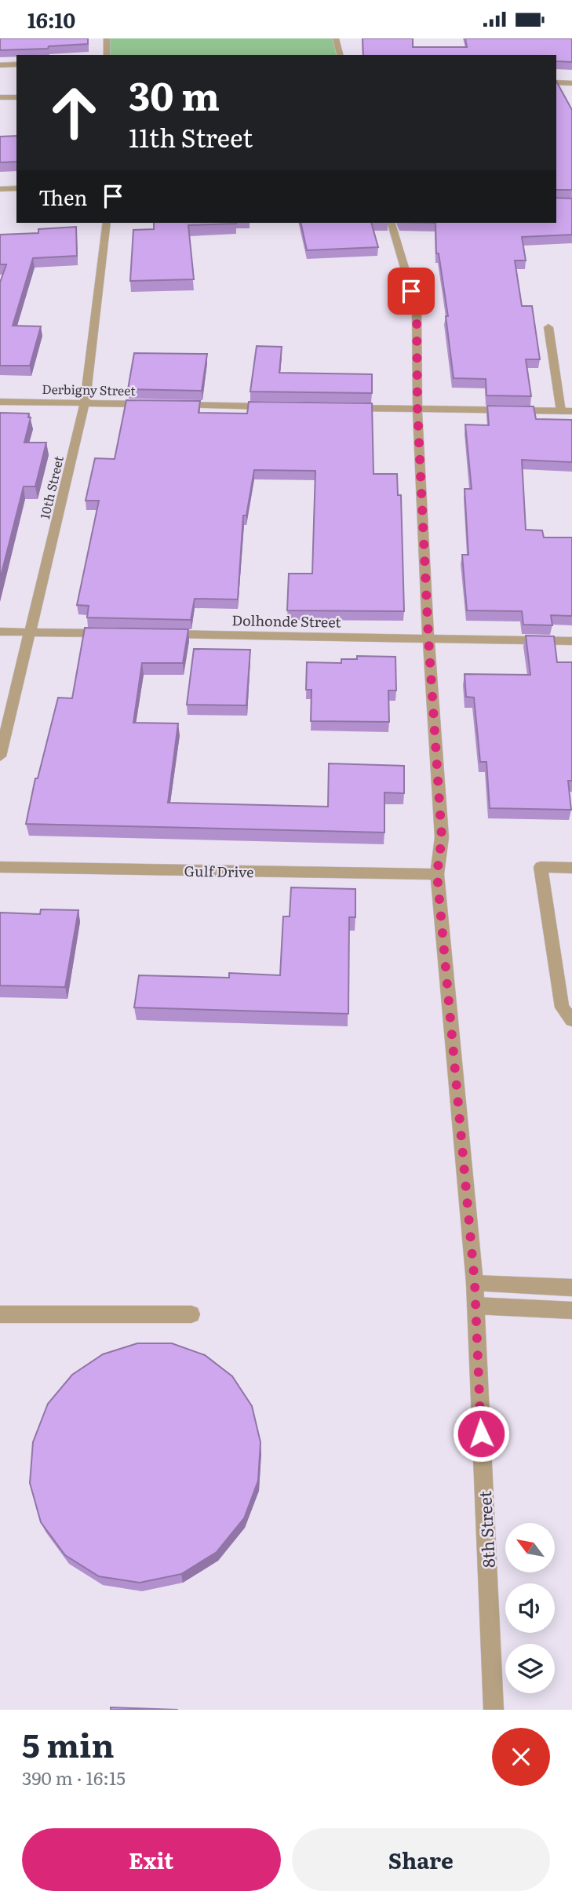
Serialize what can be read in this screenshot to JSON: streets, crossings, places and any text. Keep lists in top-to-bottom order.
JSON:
{
  "streets": {
    "street": [
      "Derbigny Street",
      "10th Street",
      "Dolhonde Street",
      "Gulf Drive",
      "8th Street"
    ]
  },
  "crossings": [
    ["Derbigny Street", "10th Street"],
    ["Dolhonde Street", "8th Street"],
    ["Gulf Drive", "8th Street"]
  ],
  "north": "top left",
  "page": {
    "status": "16:10",
    "turn": ["30 m", "11th Street"],
    "then": "Then",
    "heading": ["5 min", "390 m · 16:15"],
    "buttons": ["Exit", "Share"]
  }
}
